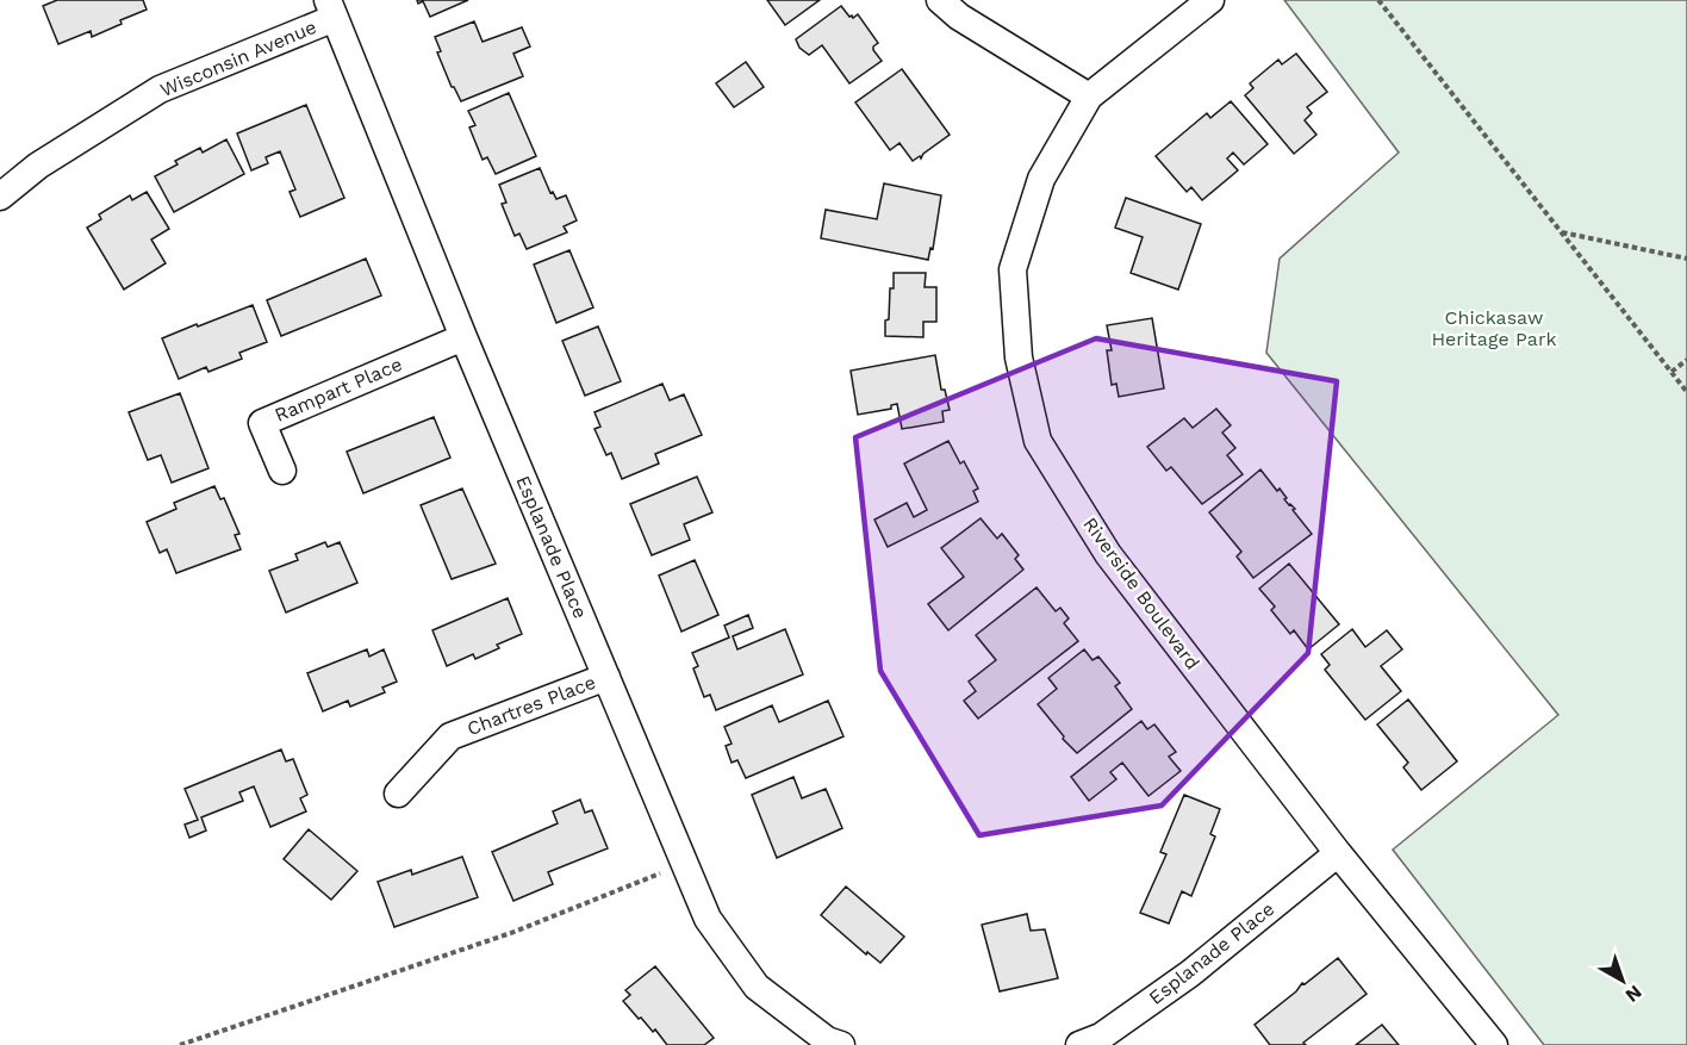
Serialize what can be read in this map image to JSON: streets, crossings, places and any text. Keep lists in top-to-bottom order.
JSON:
{
  "streets": {
    "street": [
      "Wisconsin Avenue",
      "Rampart Place",
      "Esplanade Place",
      "Riverside Boulevard",
      "Chartres Place"
    ]
  },
  "crossings": [
    ["Wisconsin Avenue", "Esplanade Place"],
    ["Rampart Place", "Esplanade Place"],
    ["Esplanade Place", "Riverside Boulevard"],
    ["Esplanade Place", "Chartres Place"]
  ],
  "parks": ["Chickasaw Heritage Park"],
  "north": "bottom right"
}
